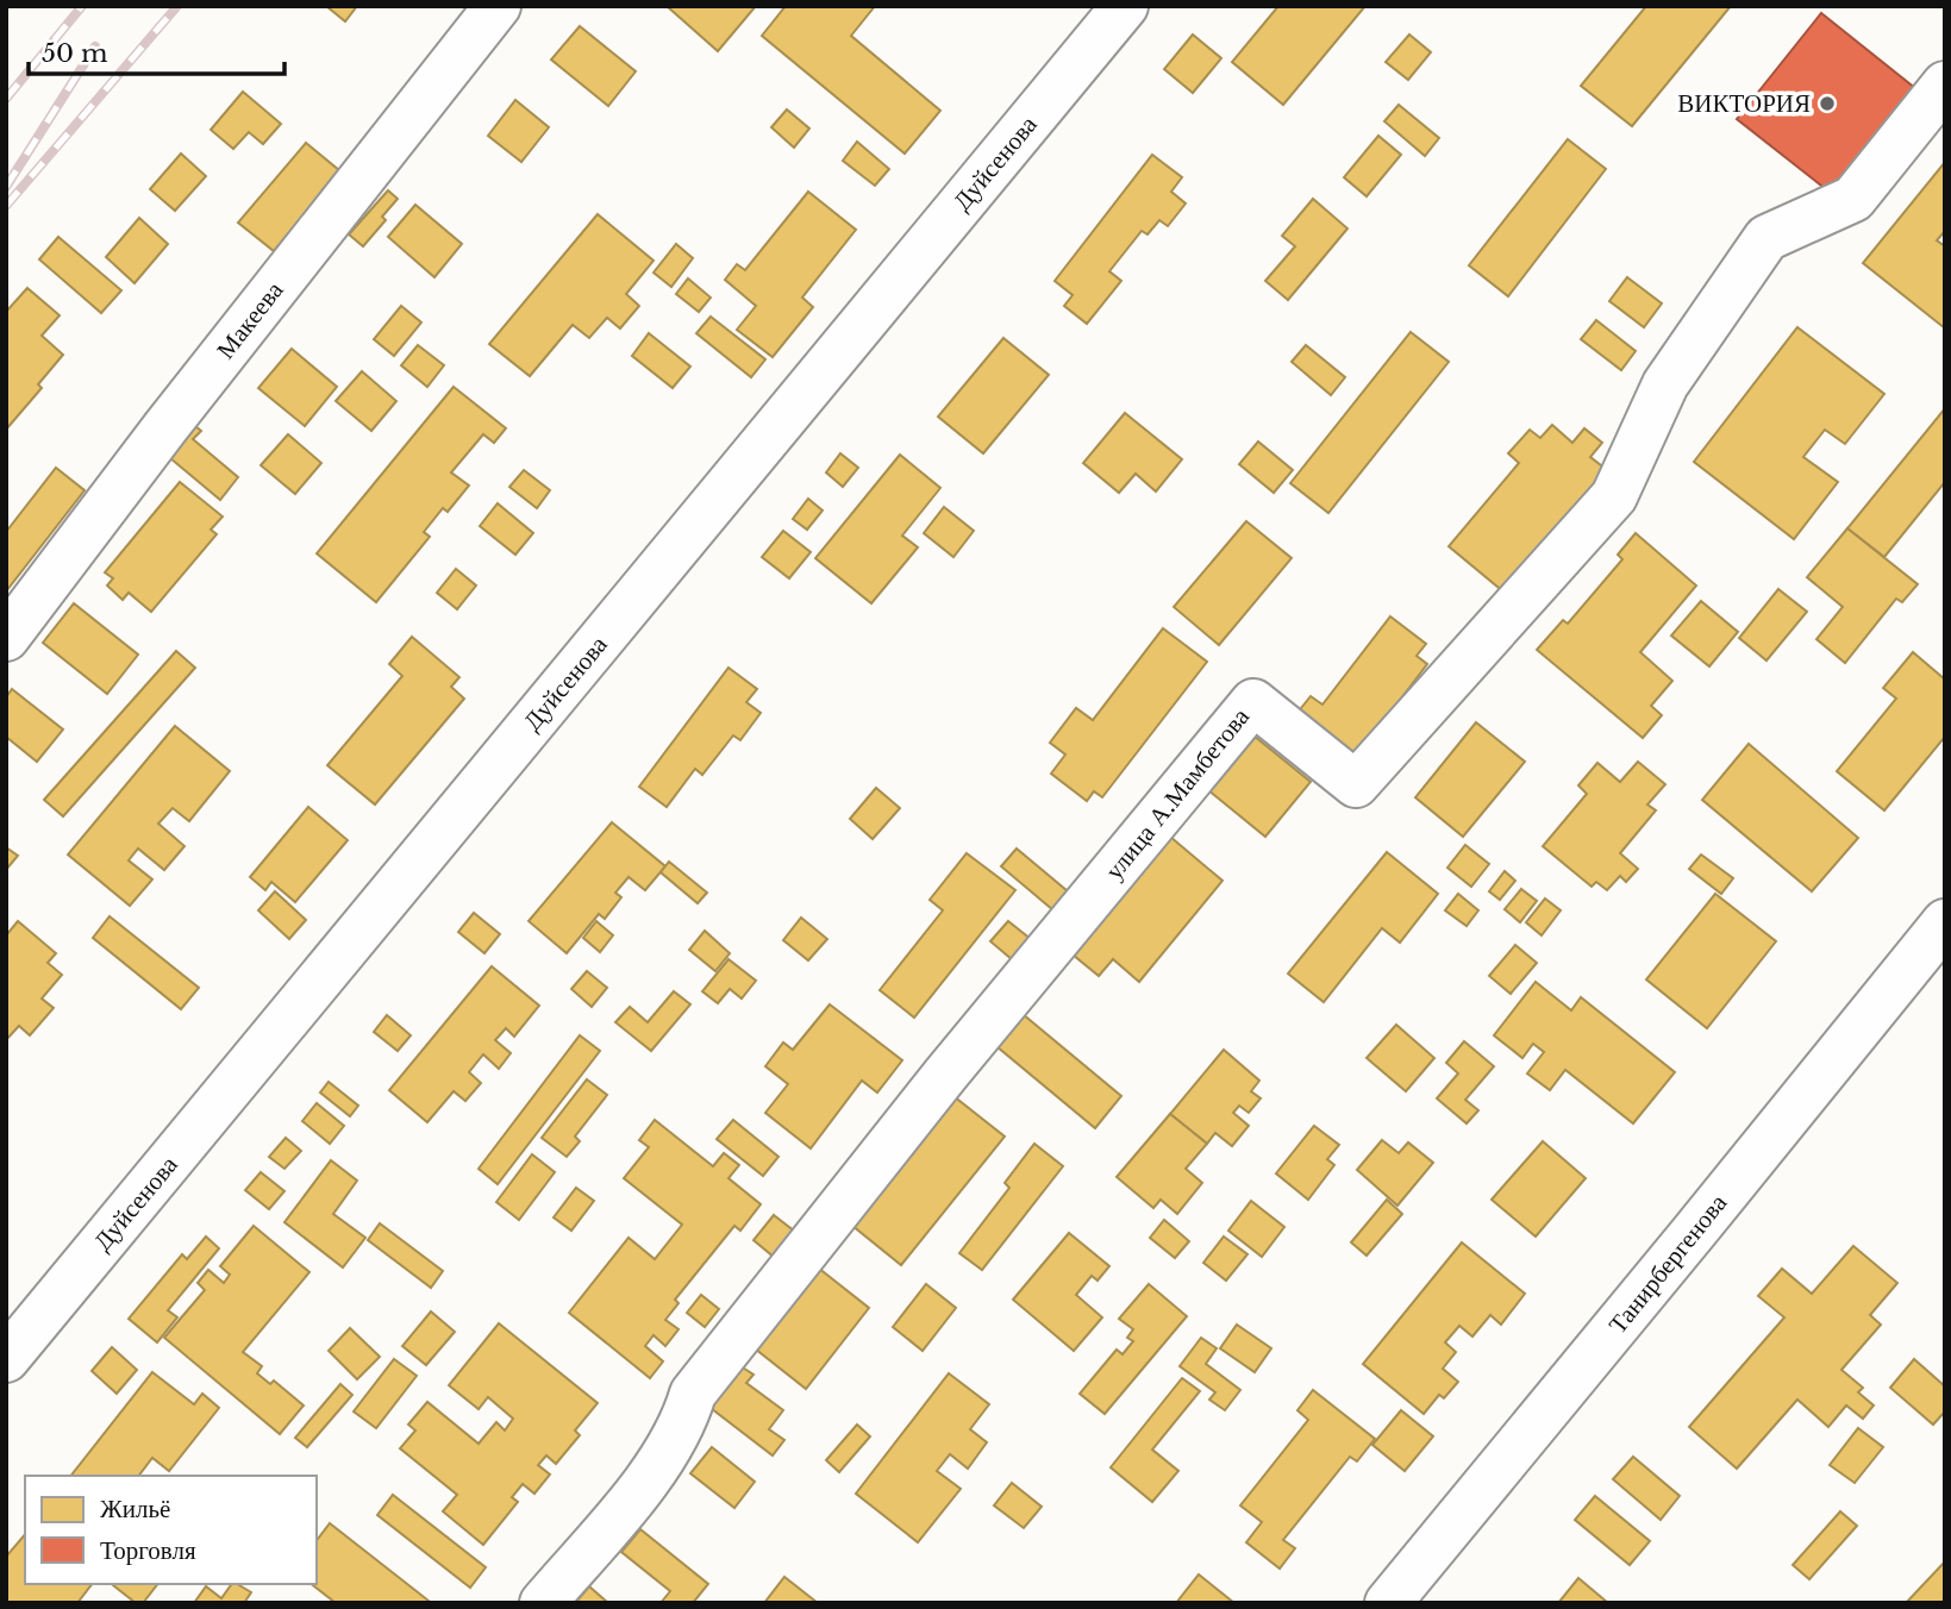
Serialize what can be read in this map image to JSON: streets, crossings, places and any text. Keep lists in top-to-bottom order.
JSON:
{
  "streets": {
    "street": [
      "Дуйсенова",
      "Макеева",
      "улица А.Мамбетова",
      "Танирбергенова"
    ]
  },
  "places": ["ВИКТОРИЯ"],
  "legend": ["Жильё", "Торговля"],
  "scale_bar": "50 m"
}
